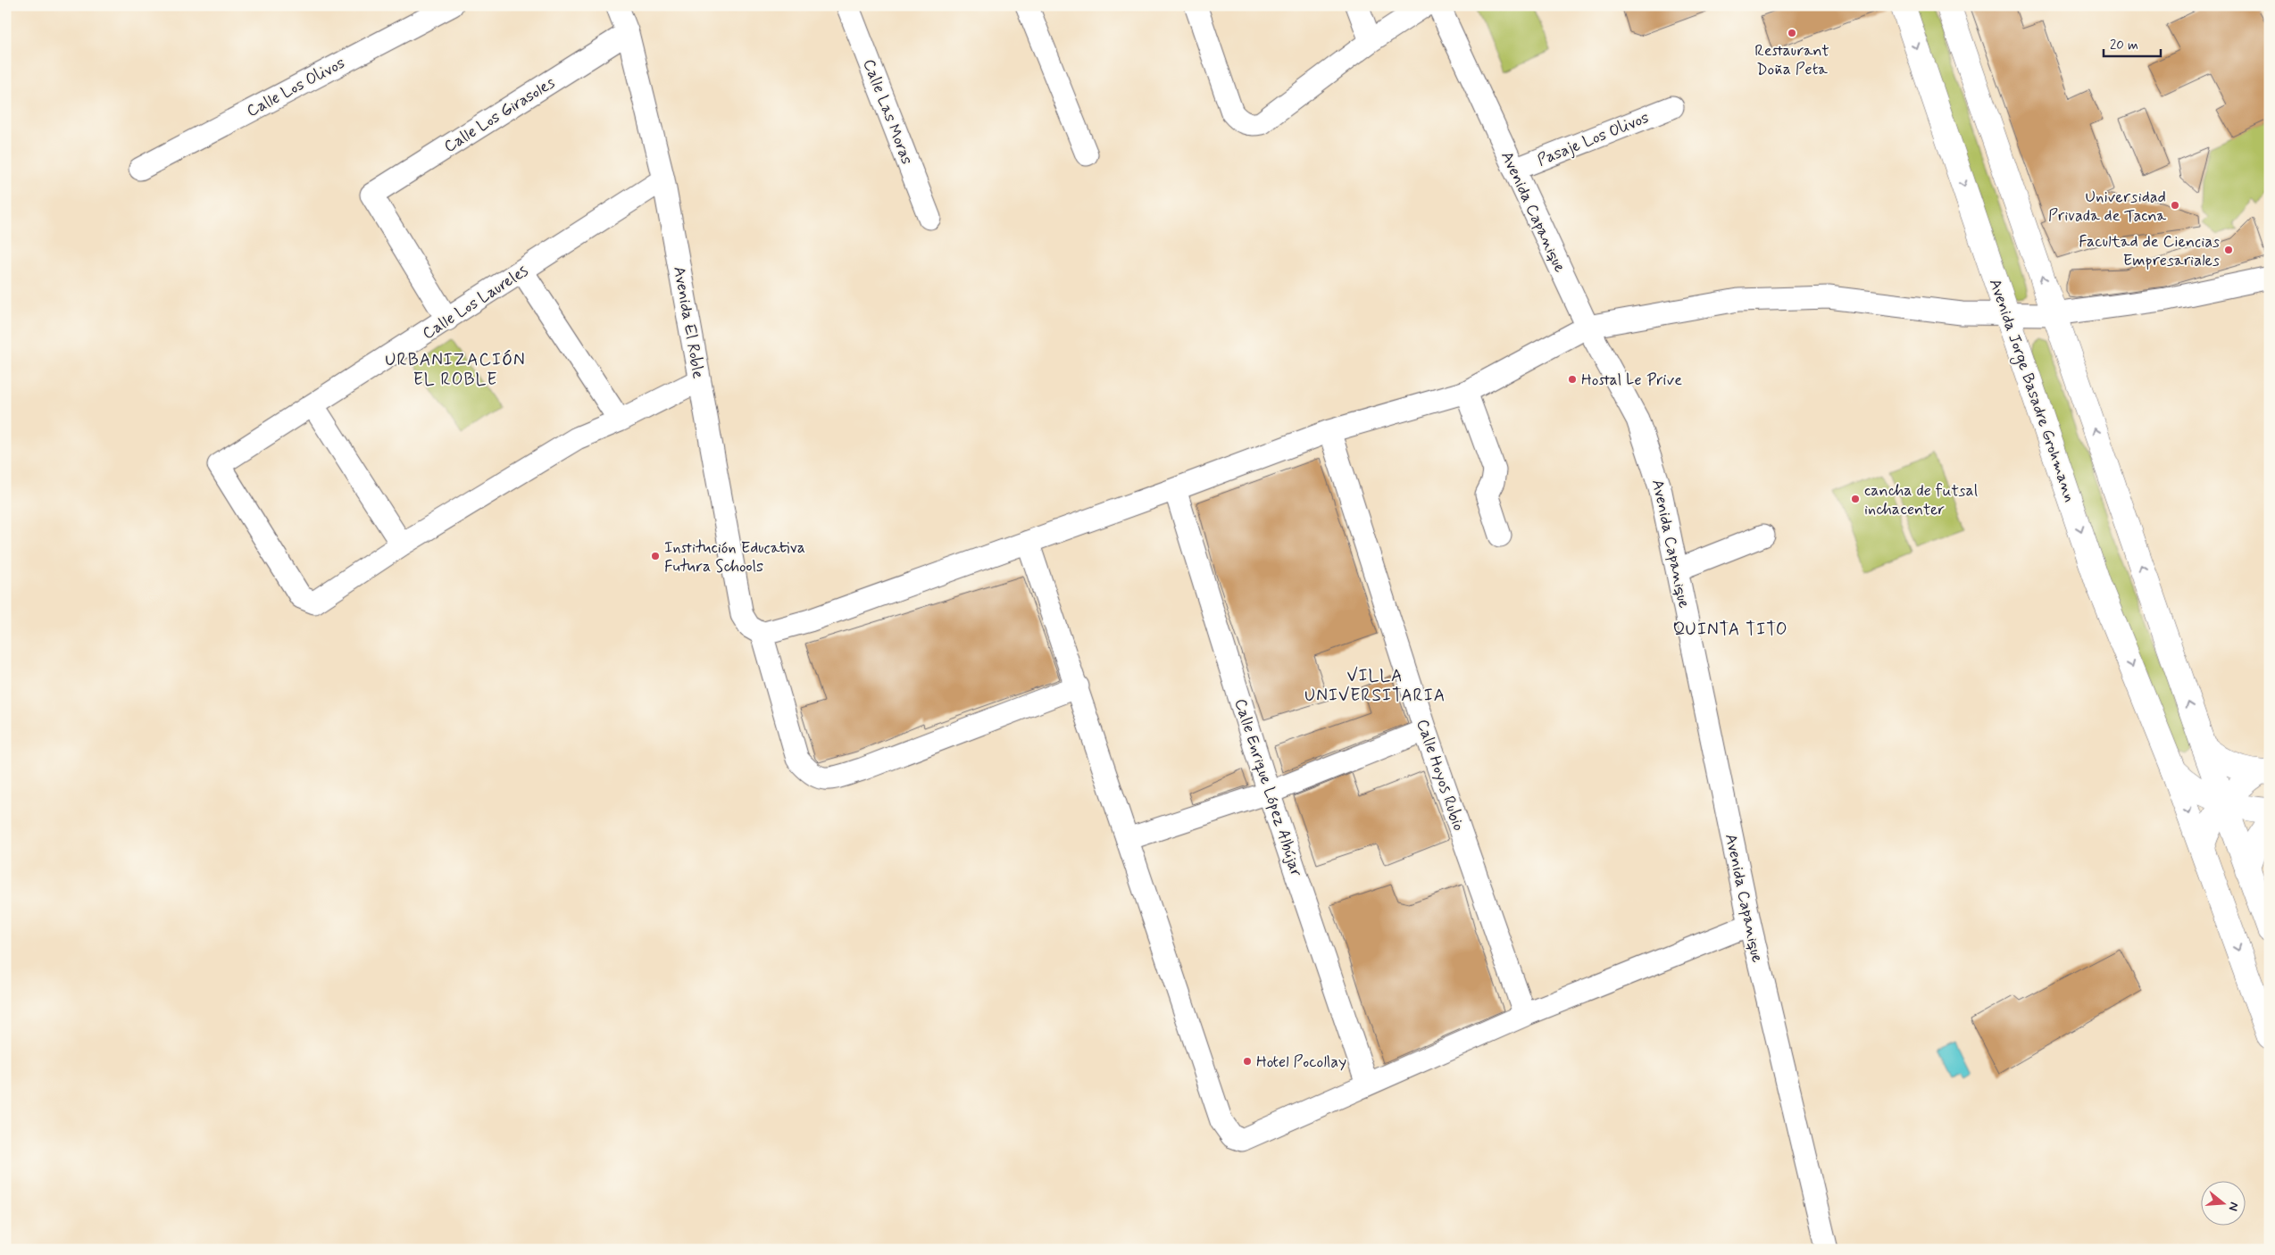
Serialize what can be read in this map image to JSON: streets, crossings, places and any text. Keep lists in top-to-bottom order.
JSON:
{
  "streets": {
    "main road": ["Avenida Jorge Basadre Grohmann"],
    "street": [
      "Calle Los Olivos",
      "Calle Las Moras",
      "Calle Los Girasoles",
      "Pasaje Los Olivos",
      "Avenida Capanique",
      "Calle Los Laureles",
      "Avenida El Roble",
      "Calle Hoyos Rubio",
      "Calle Enrique López Albújar"
    ]
  },
  "crossings": [
    ["Calle Los Girasoles", "Calle Los Laureles"],
    ["Calle Los Girasoles", "Avenida El Roble"],
    ["Pasaje Los Olivos", "Avenida Capanique"],
    ["Calle Los Laureles", "Avenida El Roble"]
  ],
  "districts": ["URBANIZACIÓN EL ROBLE", "QUINTA TITO", "VILLA UNIVERSITARIA"],
  "places": [
    "Restaurant Doña Peta",
    "Universidad Privada de Tacna",
    "Facultad de Ciencias Empresariales",
    "Hostal Le Prive",
    "cancha de futsal inchacenter",
    "Institución Educativa Futura Schools",
    "Hotel Pocollay"
  ],
  "scale_bar": "20 m",
  "north": "right"
}
